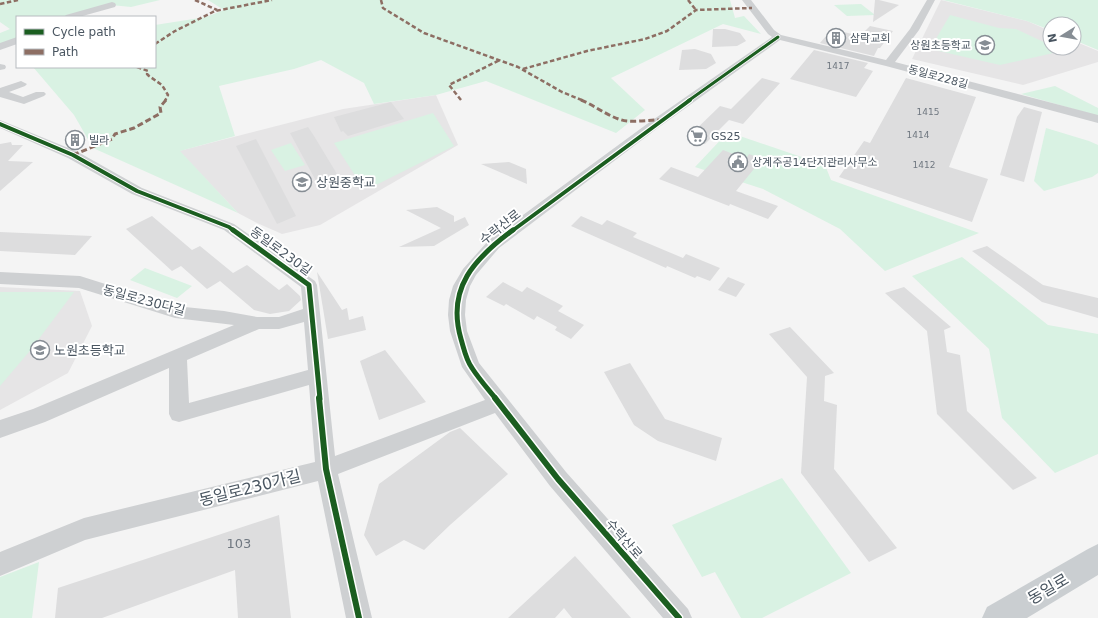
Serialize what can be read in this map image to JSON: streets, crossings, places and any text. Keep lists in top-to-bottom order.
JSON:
{
  "streets": {
    "main road": ["동일로"],
    "street": [
      "동일로228길",
      "수락산로",
      "동일로230길",
      "동일로230다길",
      "동일로230가길"
    ]
  },
  "crossings": [
    ["동일로228길", "수락산로"],
    ["수락산로", "동일로230가길"],
    ["동일로230길", "동일로230다길"],
    ["동일로230길", "동일로230가길"]
  ],
  "places": {
    "building": ["삼락교회", "빌라"],
    "school or university": ["상원초등학교", "상원중학교", "노원초등학교"],
    "supermarket": ["GS25"],
    "public building": ["상계주공14단지관리사무소"]
  },
  "house_numbers": [
    "1417",
    "1415",
    "1414",
    "1412",
    "103"
  ],
  "legend": ["Cycle path", "Path"],
  "north": "left"
}
